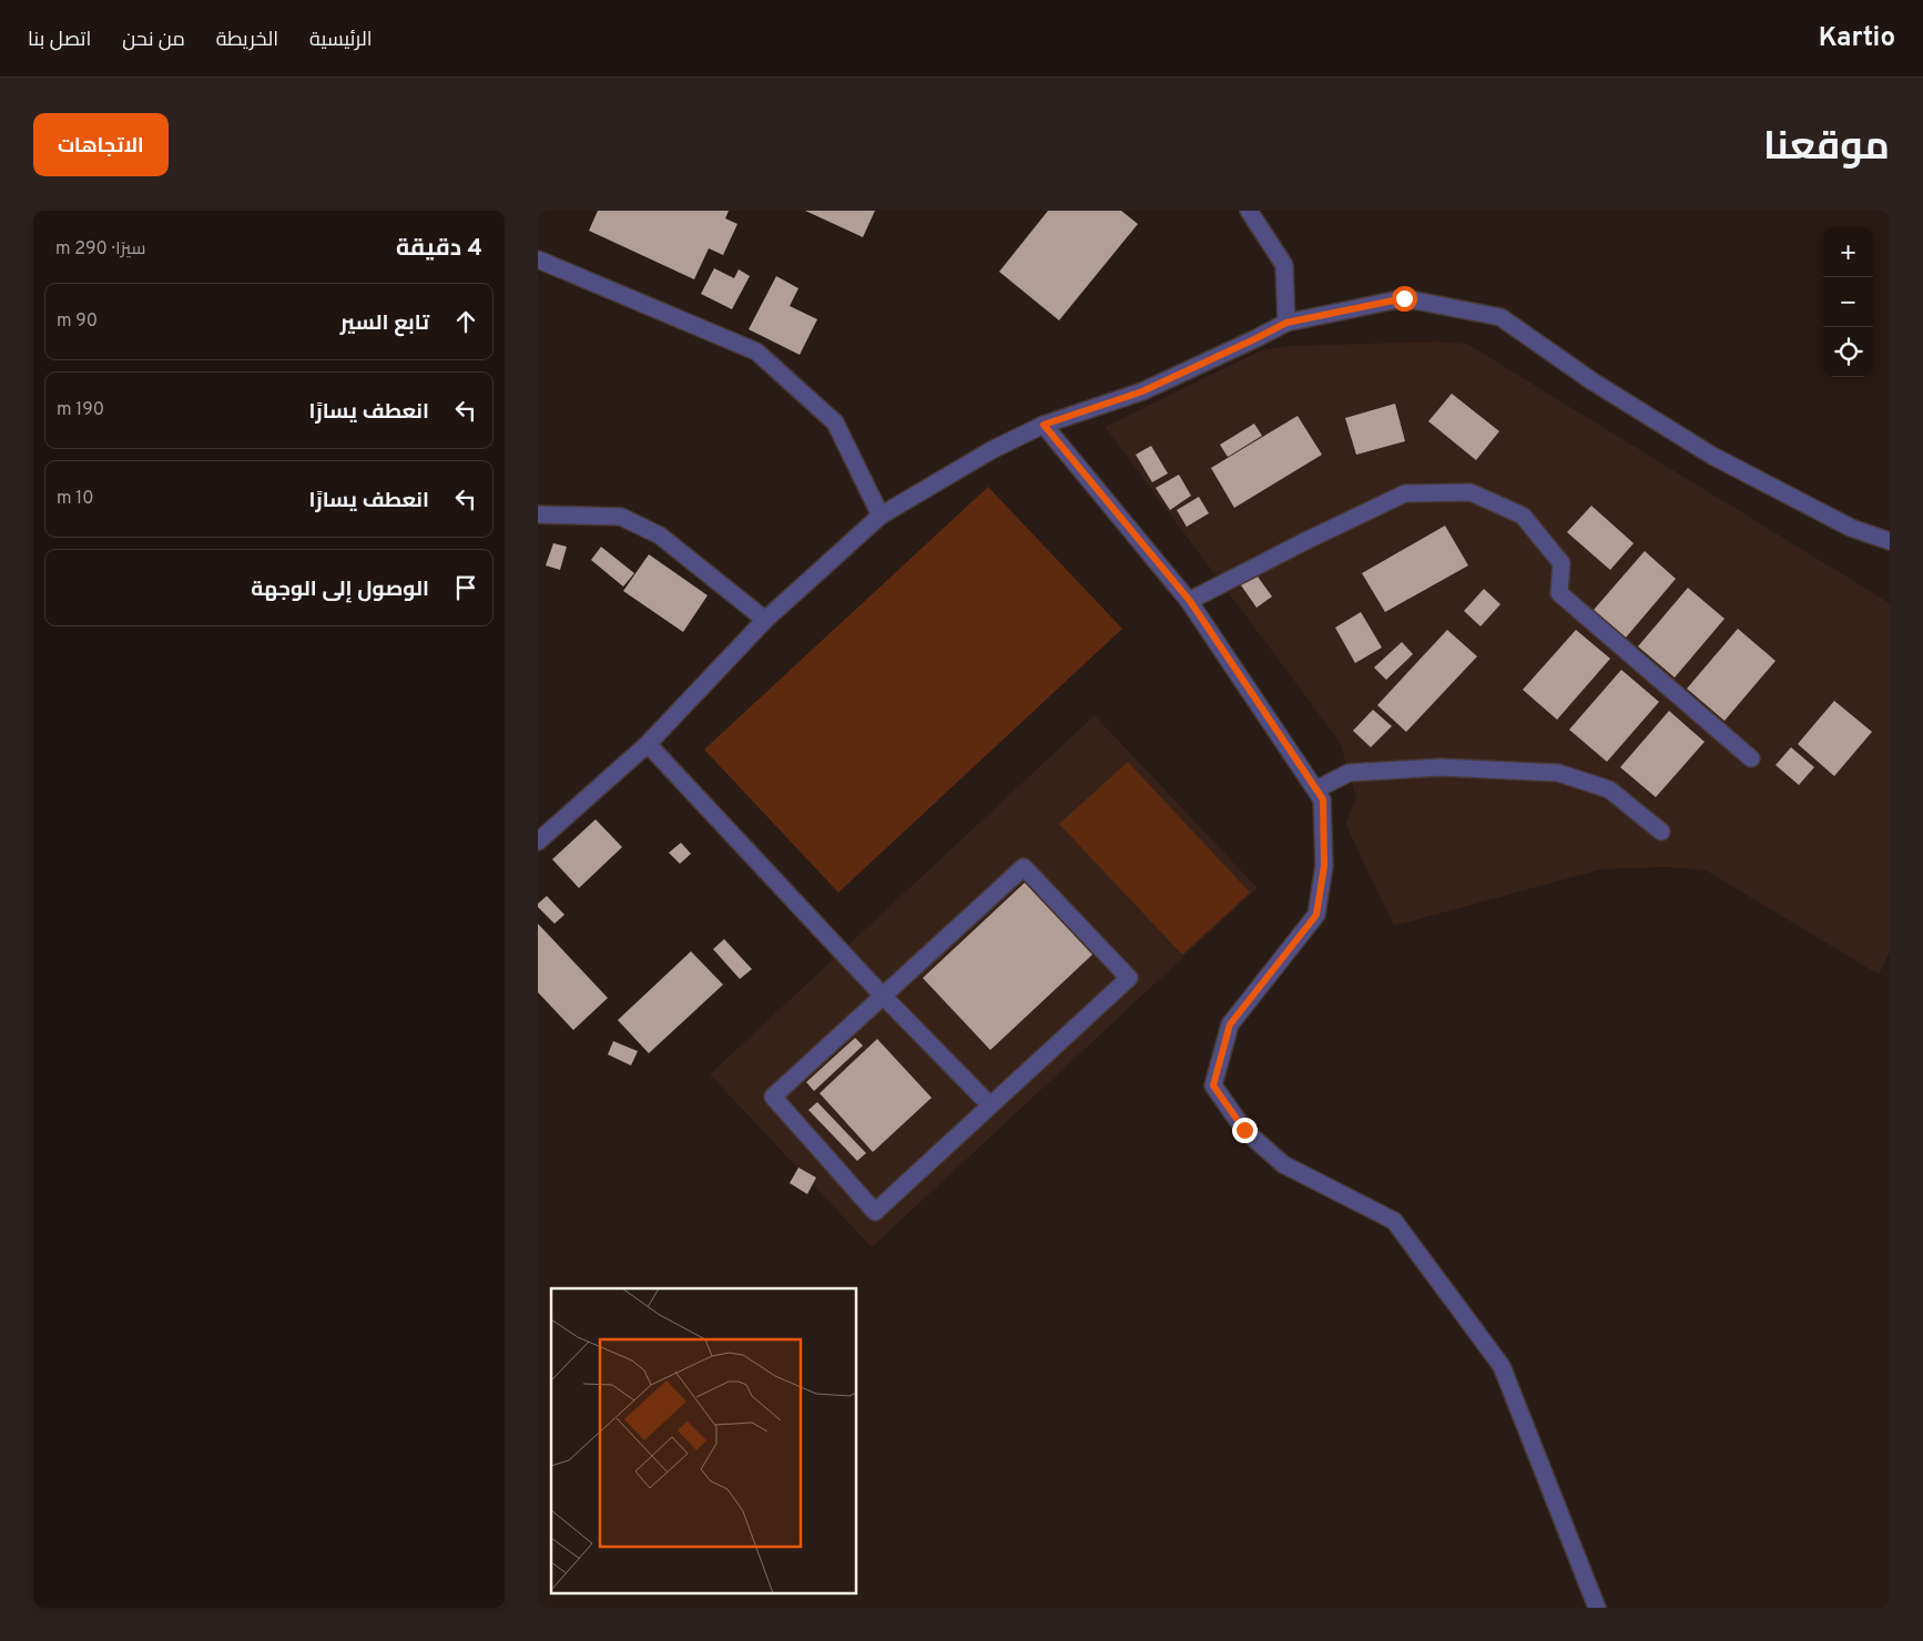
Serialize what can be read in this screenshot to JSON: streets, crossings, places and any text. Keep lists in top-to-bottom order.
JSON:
{
  "page": {
    "header": "Kartio",
    "nav": [
      "الرئيسية",
      "الخريطة",
      "من نحن",
      "اتصل بنا"
    ],
    "title": "موقعنا",
    "buttons": "الاتجاهات",
    "heading": ["4 دقيقة", "سيرًا · 290 m"],
    "map_buttons": ["+", "−"],
    "list": [
      ["تابع السير", "90 m"],
      ["انعطف يسارًا", "190 m"],
      ["انعطف يسارًا", "10 m"],
      "الوصول إلى الوجهة"
    ]
  }
}
